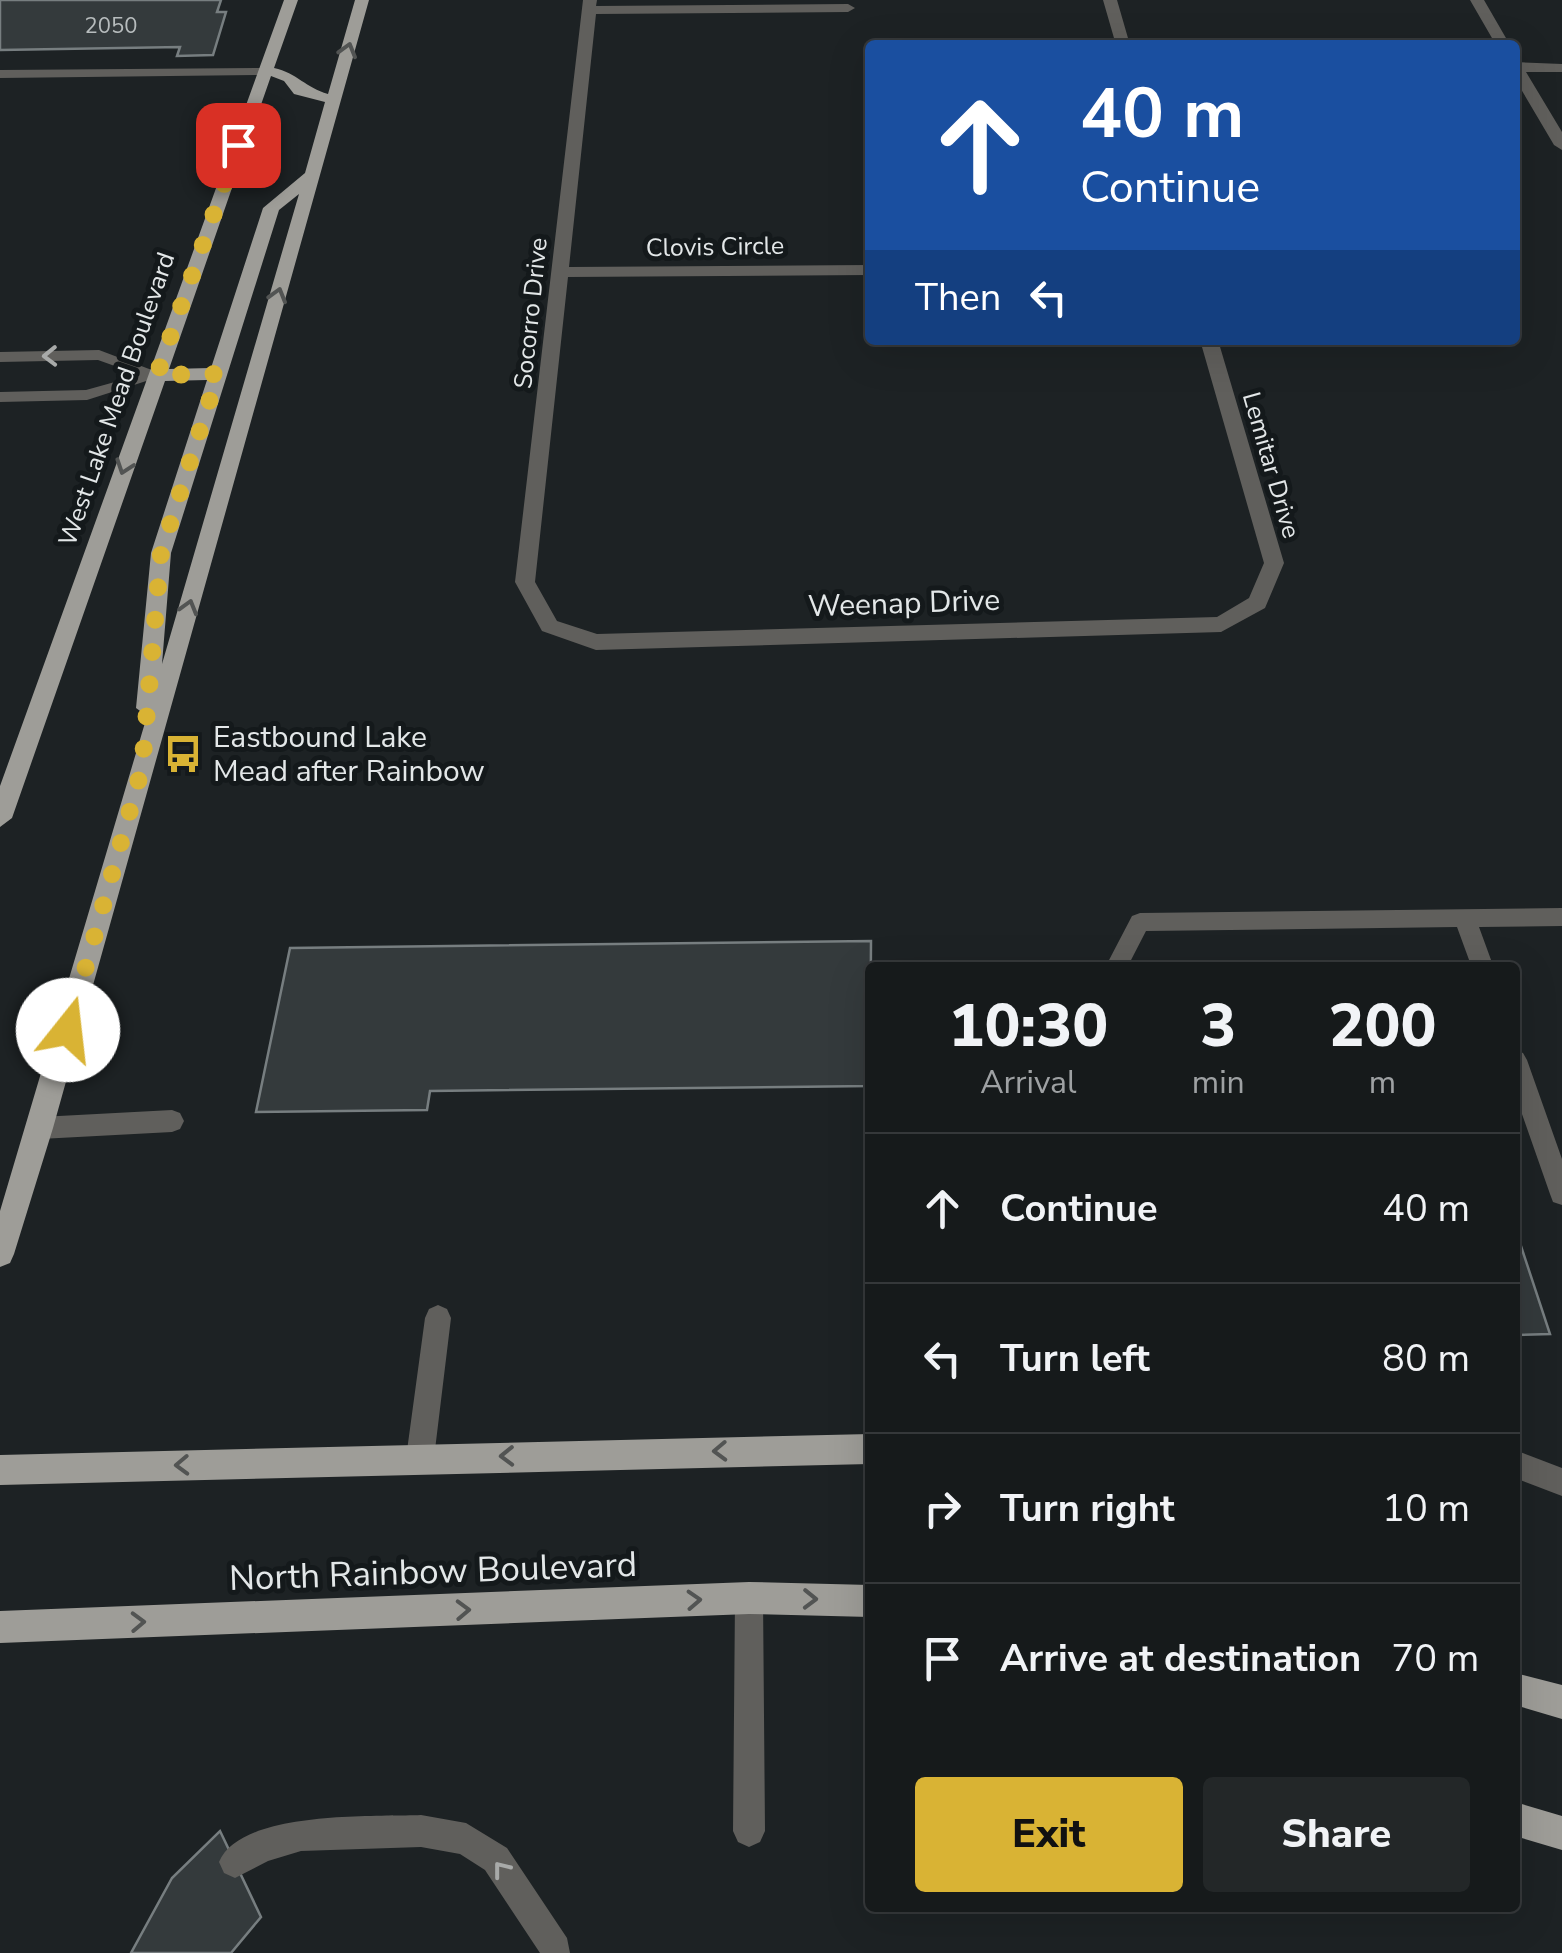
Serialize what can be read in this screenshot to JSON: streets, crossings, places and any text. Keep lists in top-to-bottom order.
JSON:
{
  "streets": {
    "main road": ["West Lake Mead Boulevard", "North Rainbow Boulevard"],
    "street": [
      "Clovis Circle",
      "Socorro Drive",
      "Lemitar Drive",
      "Weenap Drive"
    ]
  },
  "crossings": [
    ["Clovis Circle", "Socorro Drive"],
    ["Socorro Drive", "Weenap Drive"],
    ["Lemitar Drive", "Weenap Drive"]
  ],
  "places": {
    "bus stop": ["Eastbound Lake Mead after Rainbow"]
  },
  "house_numbers": ["2050"],
  "page": {
    "turn": ["40 m", "Continue"],
    "then": "Then",
    "eta": [
      "10:30",
      "Arrival",
      "3",
      "min",
      "200",
      "m"
    ],
    "list": [
      {
        "name": "Continue",
        "value": "40 m"
      },
      {
        "name": "Turn left",
        "value": "80 m"
      },
      {
        "name": "Turn right",
        "value": "10 m"
      },
      {
        "name": "Arrive at destination",
        "value": "70 m"
      }
    ],
    "buttons": ["Exit", "Share"]
  }
}
